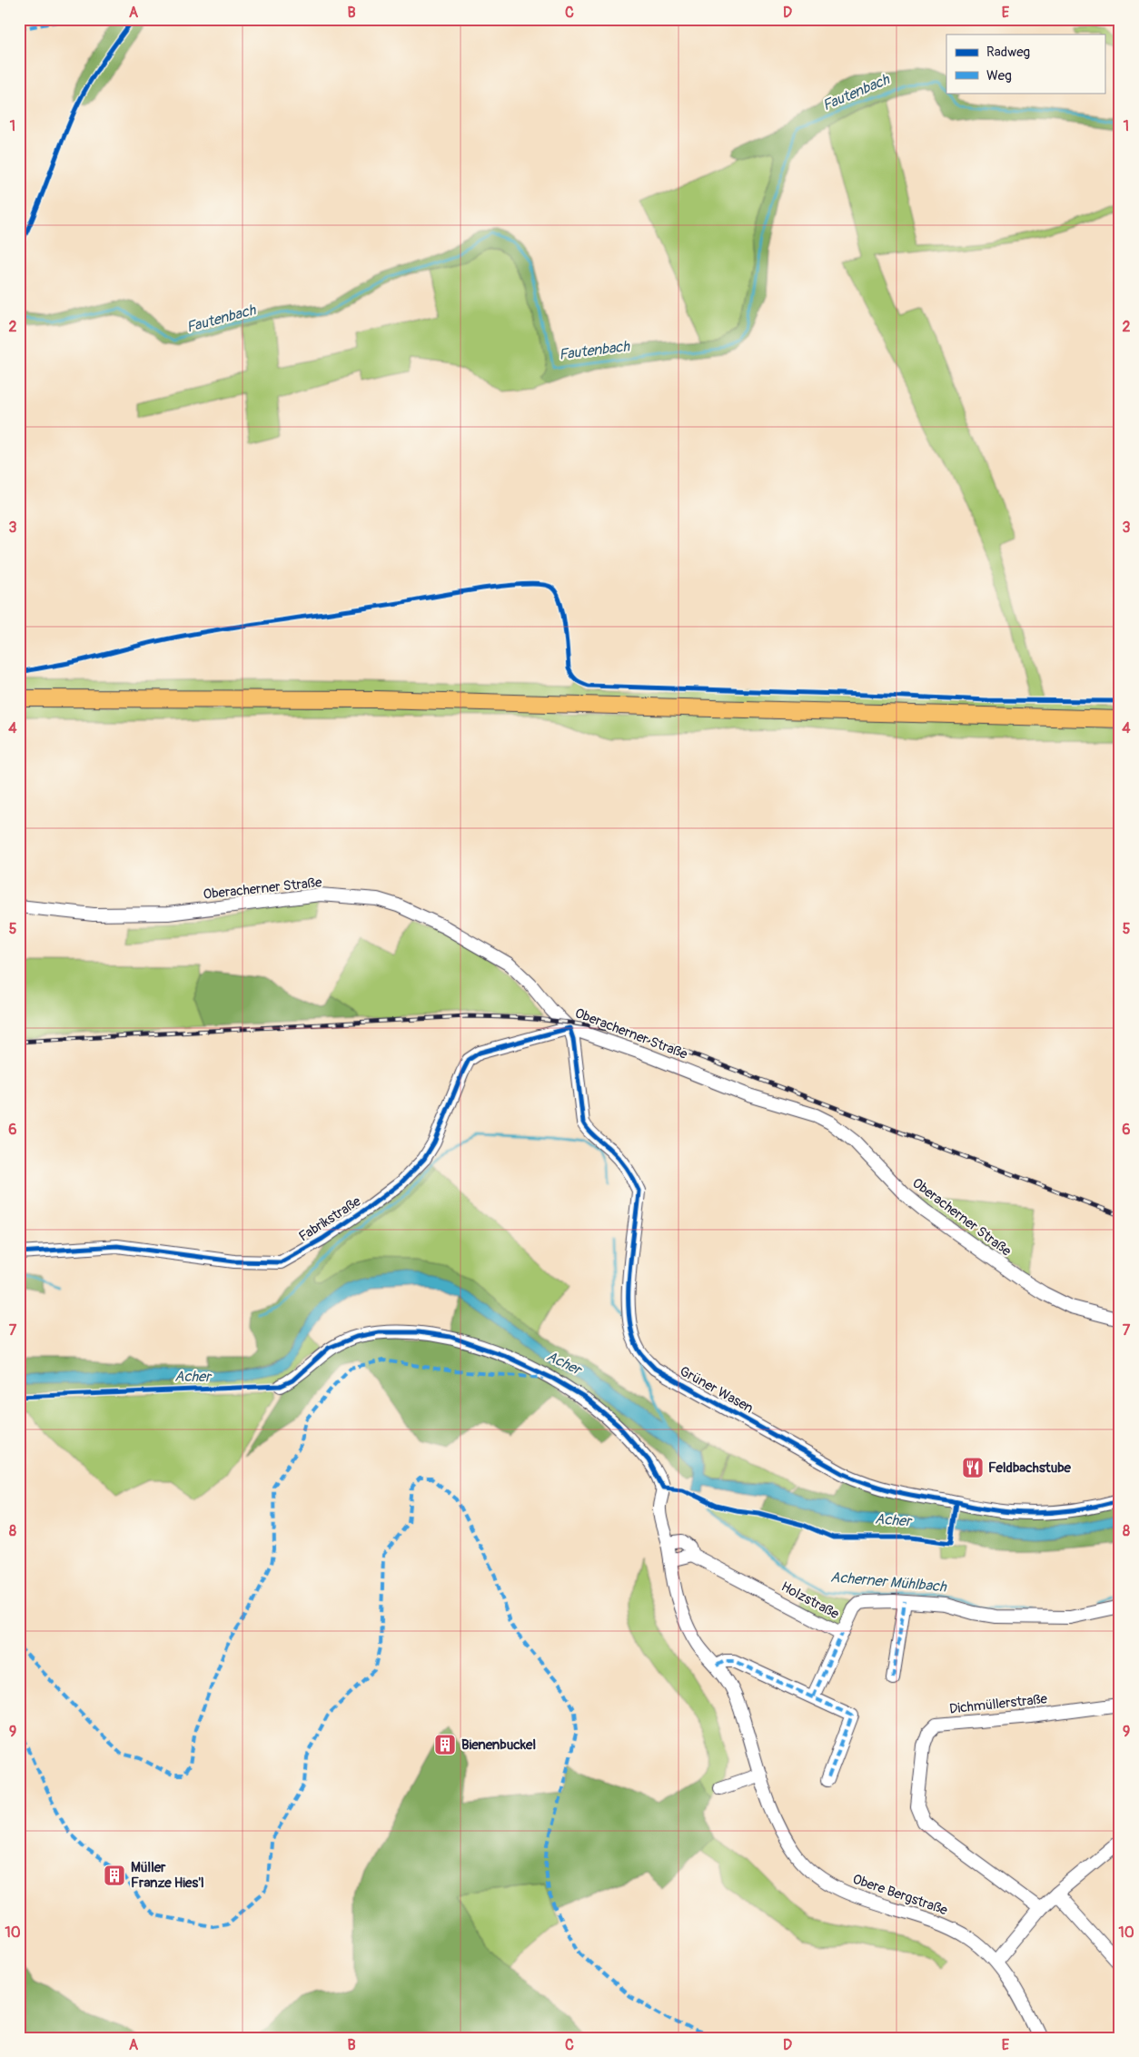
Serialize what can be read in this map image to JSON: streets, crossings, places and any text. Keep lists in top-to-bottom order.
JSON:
{
  "streets": {
    "street": [
      "Oberacherner Straße",
      "Fabrikstraße",
      "Grüner Wasen",
      "Holzstraße",
      "Dichmüllerstraße",
      "Obere Bergstraße"
    ]
  },
  "crossings": [
    ["Oberacherner Straße", "Fabrikstraße"],
    ["Oberacherner Straße", "Grüner Wasen"],
    ["Fabrikstraße", "Grüner Wasen"],
    ["Holzstraße", "Obere Bergstraße"]
  ],
  "water": ["Fautenbach", "Acher", "Acherner Mühlbach"],
  "places": {
    "restaurant": ["Feldbachstube"],
    "building": ["Bienenbuckel", "Müller Franze Hies'l"]
  },
  "legend": ["Radweg", "Weg"],
  "grid": {
    "columns": [
      "A",
      "B",
      "C",
      "D",
      "E"
    ],
    "rows": [
      "1",
      "2",
      "3",
      "4",
      "5",
      "6",
      "7",
      "8",
      "9",
      "10"
    ]
  }
}
